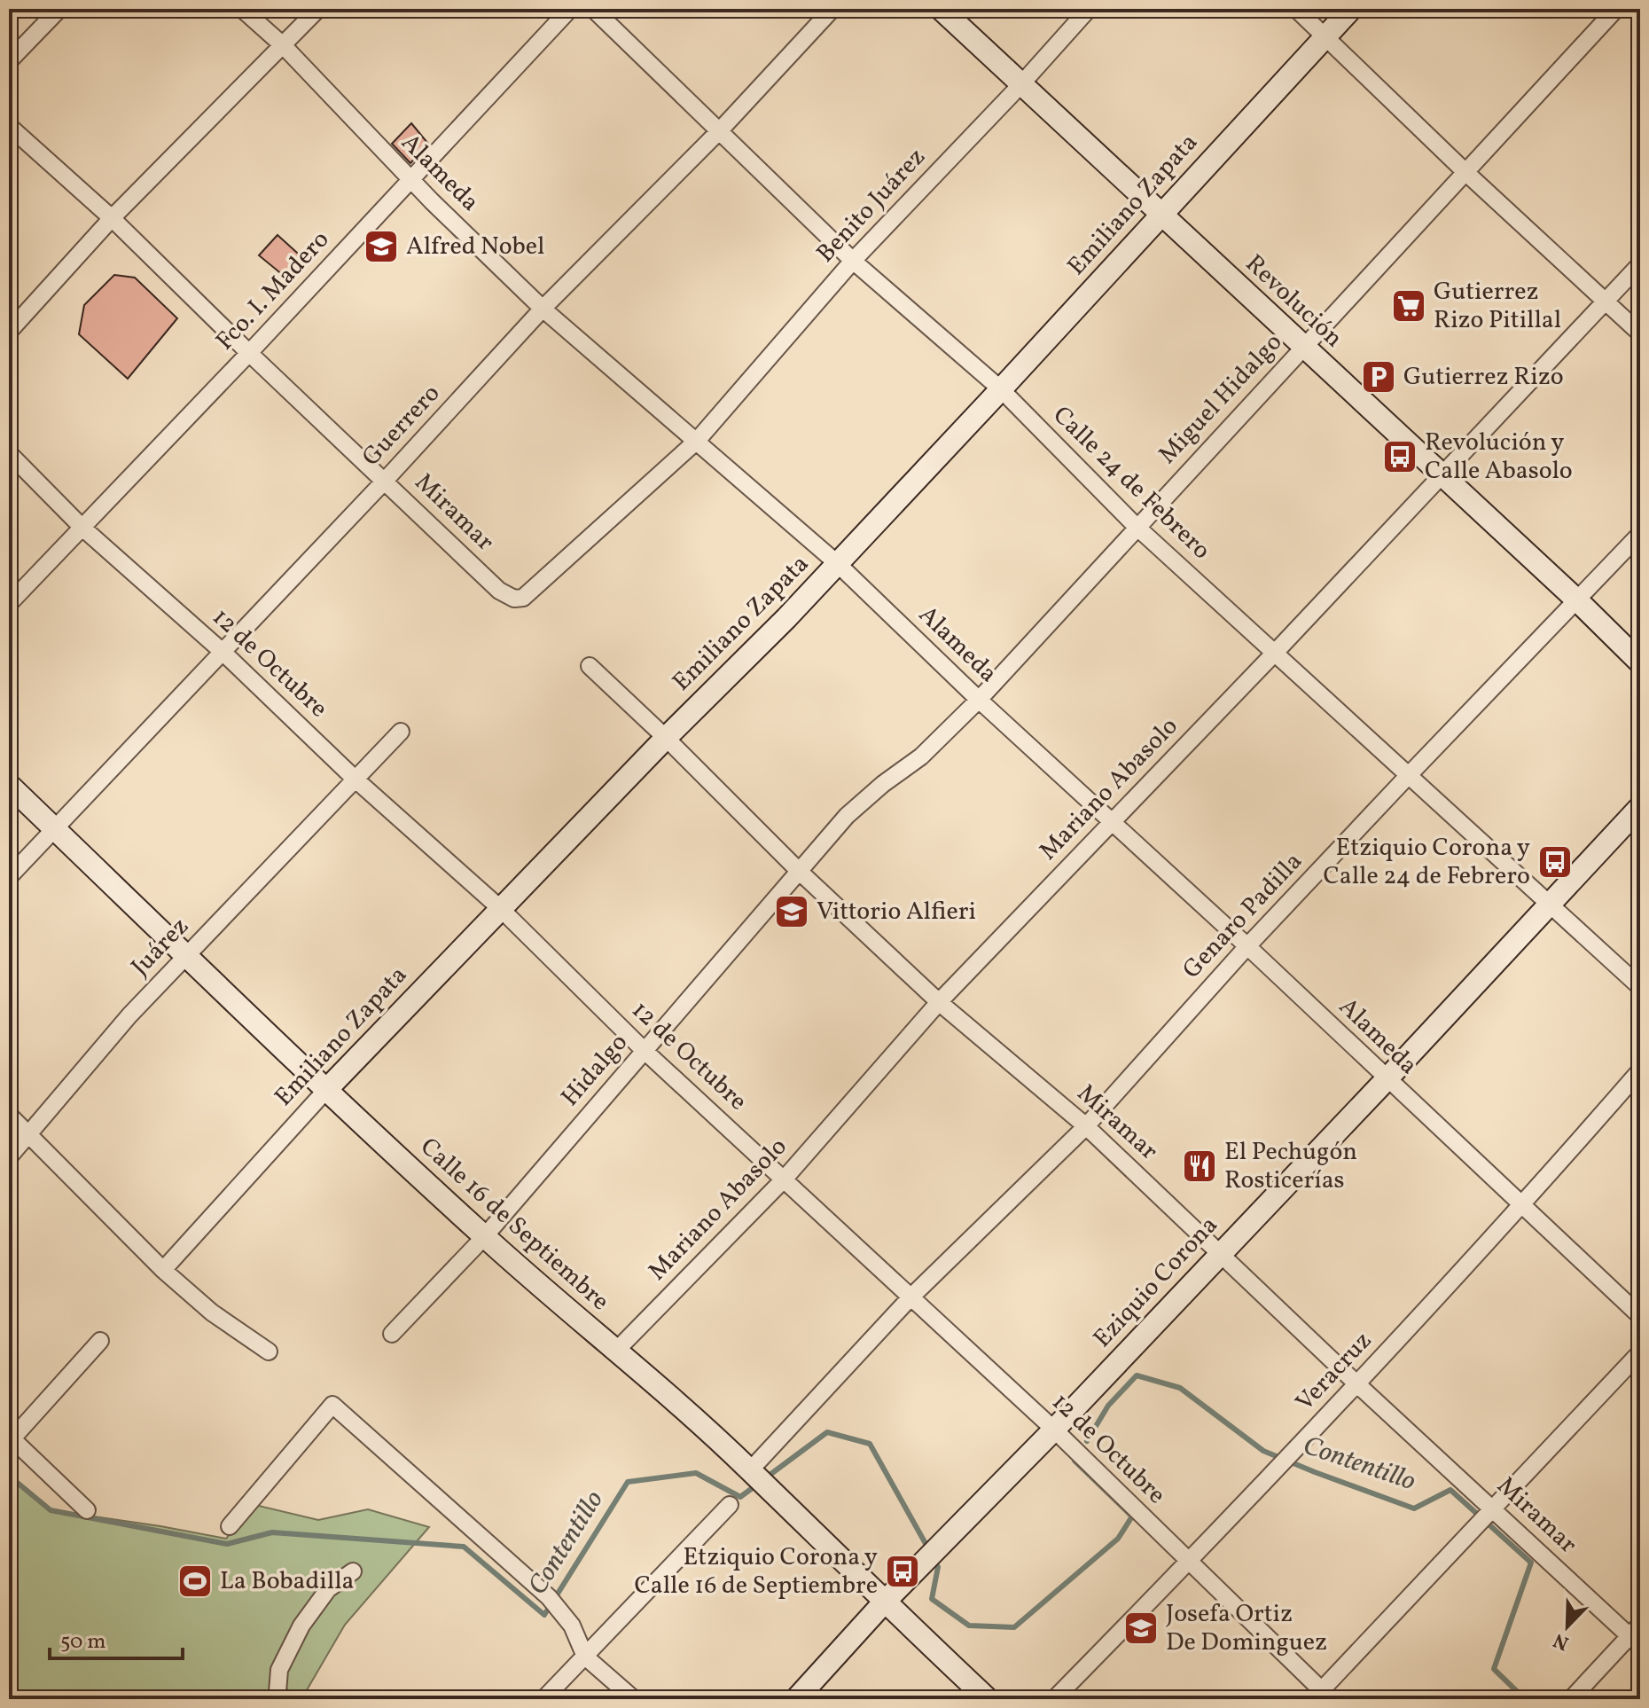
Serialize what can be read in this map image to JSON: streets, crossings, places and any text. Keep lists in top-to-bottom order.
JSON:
{
  "streets": {
    "street": [
      "Alameda",
      "Emiliano Zapata",
      "Benito Juárez",
      "Fco. I. Madero",
      "Revolución",
      "Miguel Hidalgo",
      "Guerrero",
      "Calle 24 de Febrero",
      "Miramar",
      "12 de Octubre",
      "Mariano Abasolo",
      "Genaro Padilla",
      "Juárez",
      "Hidalgo",
      "Calle 16 de Septiembre",
      "Eziquio Corona",
      "Veracruz"
    ]
  },
  "crossings": [
    ["Alameda", "Emiliano Zapata"],
    ["Alameda", "Benito Juárez"],
    ["Alameda", "Fco. I. Madero"],
    ["Alameda", "Miguel Hidalgo"],
    ["Alameda", "Guerrero"],
    ["Alameda", "Miramar"],
    ["Alameda", "Mariano Abasolo"],
    ["Alameda", "Genaro Padilla"],
    ["Alameda", "Hidalgo"],
    ["Alameda", "Eziquio Corona"],
    ["Alameda", "Veracruz"],
    ["Emiliano Zapata", "Revolución"],
    ["Emiliano Zapata", "Calle 24 de Febrero"],
    ["Emiliano Zapata", "Miramar"],
    ["Emiliano Zapata", "12 de Octubre"],
    ["Emiliano Zapata", "Calle 16 de Septiembre"],
    ["Benito Juárez", "Revolución"],
    ["Benito Juárez", "Calle 24 de Febrero"],
    ["Benito Juárez", "Miramar"],
    ["Fco. I. Madero", "Miramar"],
    ["Fco. I. Madero", "12 de Octubre"],
    ["Revolución", "Miguel Hidalgo"],
    ["Revolución", "Mariano Abasolo"],
    ["Revolución", "Genaro Padilla"],
    ["Miguel Hidalgo", "Calle 24 de Febrero"],
    ["Miguel Hidalgo", "Hidalgo"],
    ["Guerrero", "Calle 24 de Febrero"],
    ["Guerrero", "Miramar"],
    ["Guerrero", "12 de Octubre"],
    ["Guerrero", "Calle 16 de Septiembre"],
    ["Calle 24 de Febrero", "Mariano Abasolo"],
    ["Calle 24 de Febrero", "Genaro Padilla"],
    ["Calle 24 de Febrero", "Eziquio Corona"],
    ["Miramar", "Mariano Abasolo"],
    ["Miramar", "Genaro Padilla"],
    ["Miramar", "Hidalgo"],
    ["Miramar", "Eziquio Corona"],
    ["Miramar", "Veracruz"],
    ["12 de Octubre", "Mariano Abasolo"],
    ["12 de Octubre", "Genaro Padilla"],
    ["12 de Octubre", "Juárez"],
    ["12 de Octubre", "Hidalgo"],
    ["12 de Octubre", "Eziquio Corona"],
    ["12 de Octubre", "Veracruz"],
    ["Mariano Abasolo", "Calle 16 de Septiembre"],
    ["Genaro Padilla", "Calle 16 de Septiembre"],
    ["Juárez", "Calle 16 de Septiembre"],
    ["Hidalgo", "Calle 16 de Septiembre"],
    ["Calle 16 de Septiembre", "Eziquio Corona"]
  ],
  "water": ["Contentillo"],
  "places": {
    "school or university": ["Alfred Nobel", "Vittorio Alfieri", "Josefa Ortiz De Dominguez"],
    "supermarket": ["Gutierrez Rizo Pitillal"],
    "parking": ["Gutierrez Rizo"],
    "bus stop": ["Revolución y Calle Abasolo", "Etziquio Corona y Calle 24 de Febrero", "Etziquio Corona y Calle 16 de Septiembre"],
    "restaurant": ["El Pechugón Rosticerías"],
    "sports": ["La Bobadilla"]
  },
  "scale_bar": "50 m",
  "north": "bottom left"
}
